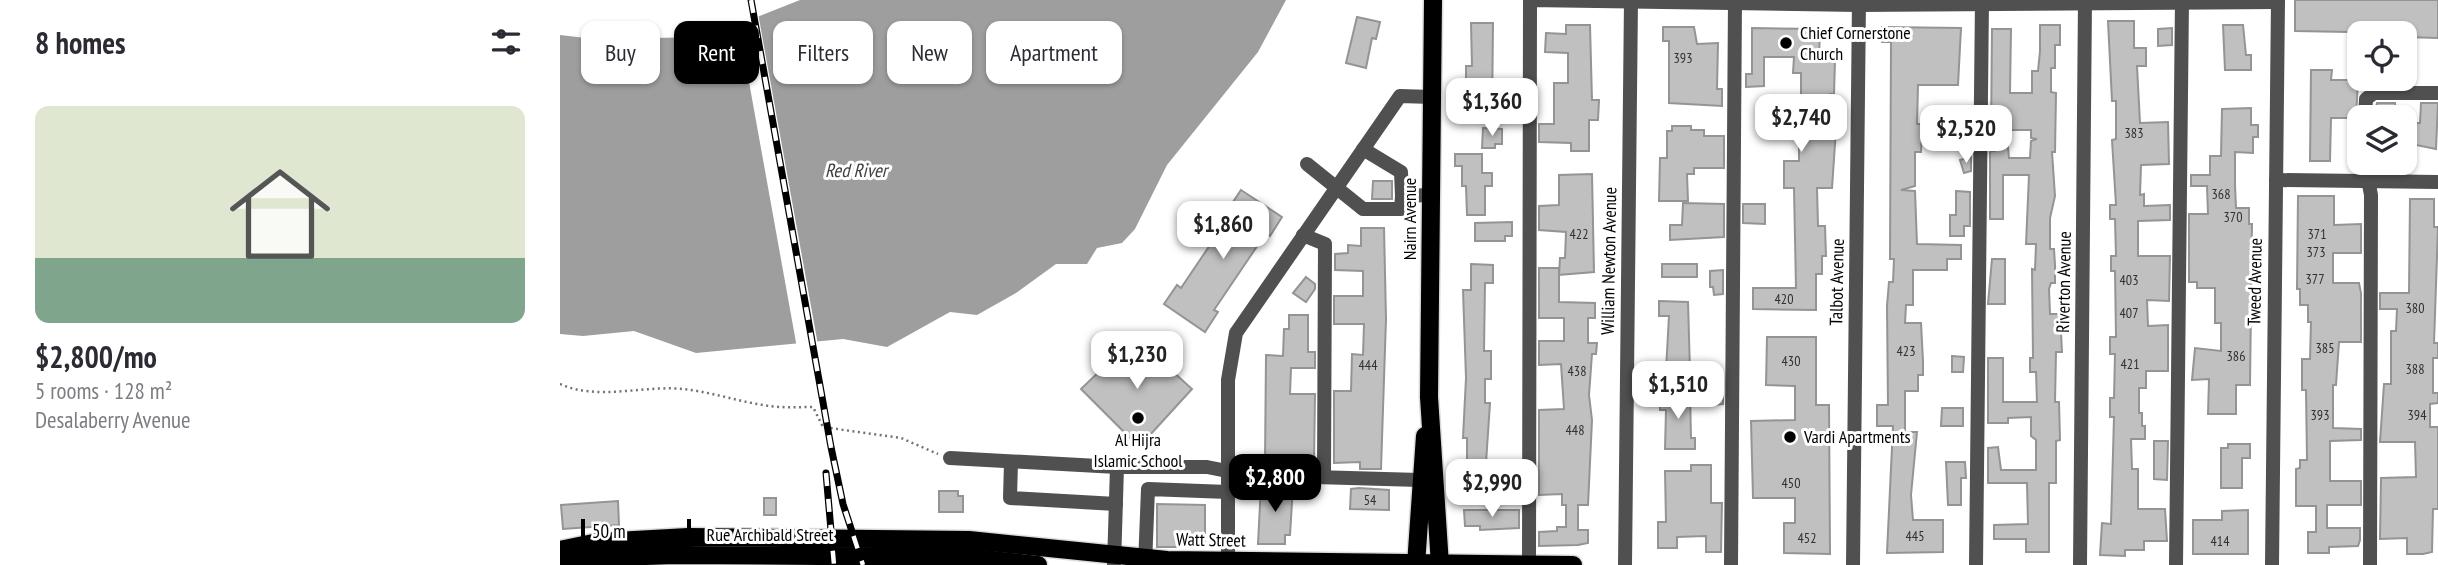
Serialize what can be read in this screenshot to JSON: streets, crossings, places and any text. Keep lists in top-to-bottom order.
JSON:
{
  "streets": {
    "main road": ["Nairn Avenue", "Rue Archibald Street", "Watt Street"],
    "street": [
      "William Newton Avenue",
      "Talbot Avenue",
      "Riverton Avenue",
      "Tweed Avenue"
    ]
  },
  "crossings": [
    ["Nairn Avenue", "Watt Street"],
    ["Rue Archibald Street", "Watt Street"]
  ],
  "water": ["Red River"],
  "places": ["Chief Cornerstone Church", "Al Hijra Islamic School", "Vardi Apartments"],
  "house_numbers": [
    "393",
    "383",
    "368",
    "370",
    "422",
    "371",
    "373",
    "377",
    "403",
    "420",
    "380",
    "407",
    "385",
    "423",
    "386",
    "430",
    "421",
    "444",
    "388",
    "438",
    "393",
    "394",
    "448",
    "450",
    "54",
    "445",
    "452",
    "414"
  ],
  "scale_bar": "50 m",
  "page": {
    "heading": "8 homes",
    "chip": [
      "Buy",
      "Rent",
      "Filters",
      "New",
      "Apartment"
    ],
    "price": [
      "$1,360",
      "$2,740",
      "$2,520",
      "$1,860",
      "$1,230",
      "$1,510",
      "$2,800",
      "$2,990"
    ],
    "list": [
      {
        "name": "$2,800/mo",
        "note": "5 rooms · 128 m² · Desalaberry Avenue"
      }
    ],
    "scale": "50 m"
  }
}
